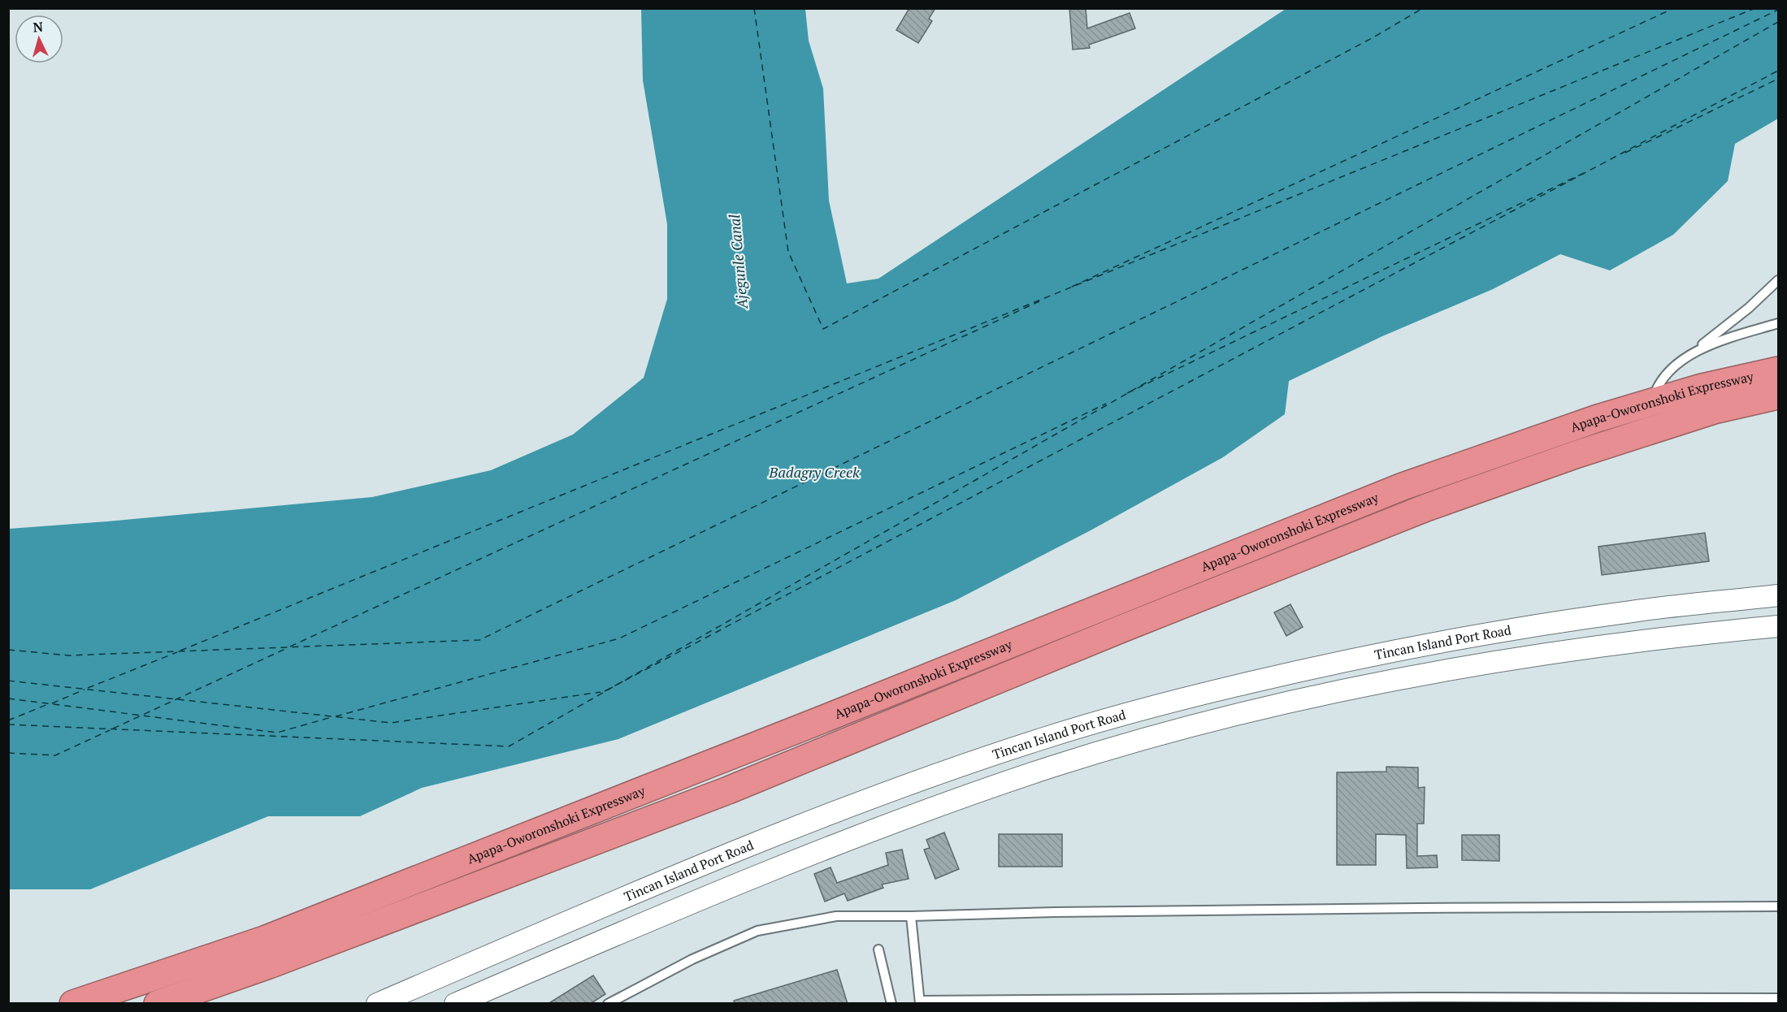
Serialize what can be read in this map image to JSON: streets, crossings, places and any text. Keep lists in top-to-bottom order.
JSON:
{
  "streets": {
    "highway": ["Apapa-Oworonshoki Expressway"],
    "street": ["Tincan Island Port Road"]
  },
  "water": ["Ajegunle Canal", "Badagry Creek"],
  "north": "top"
}
